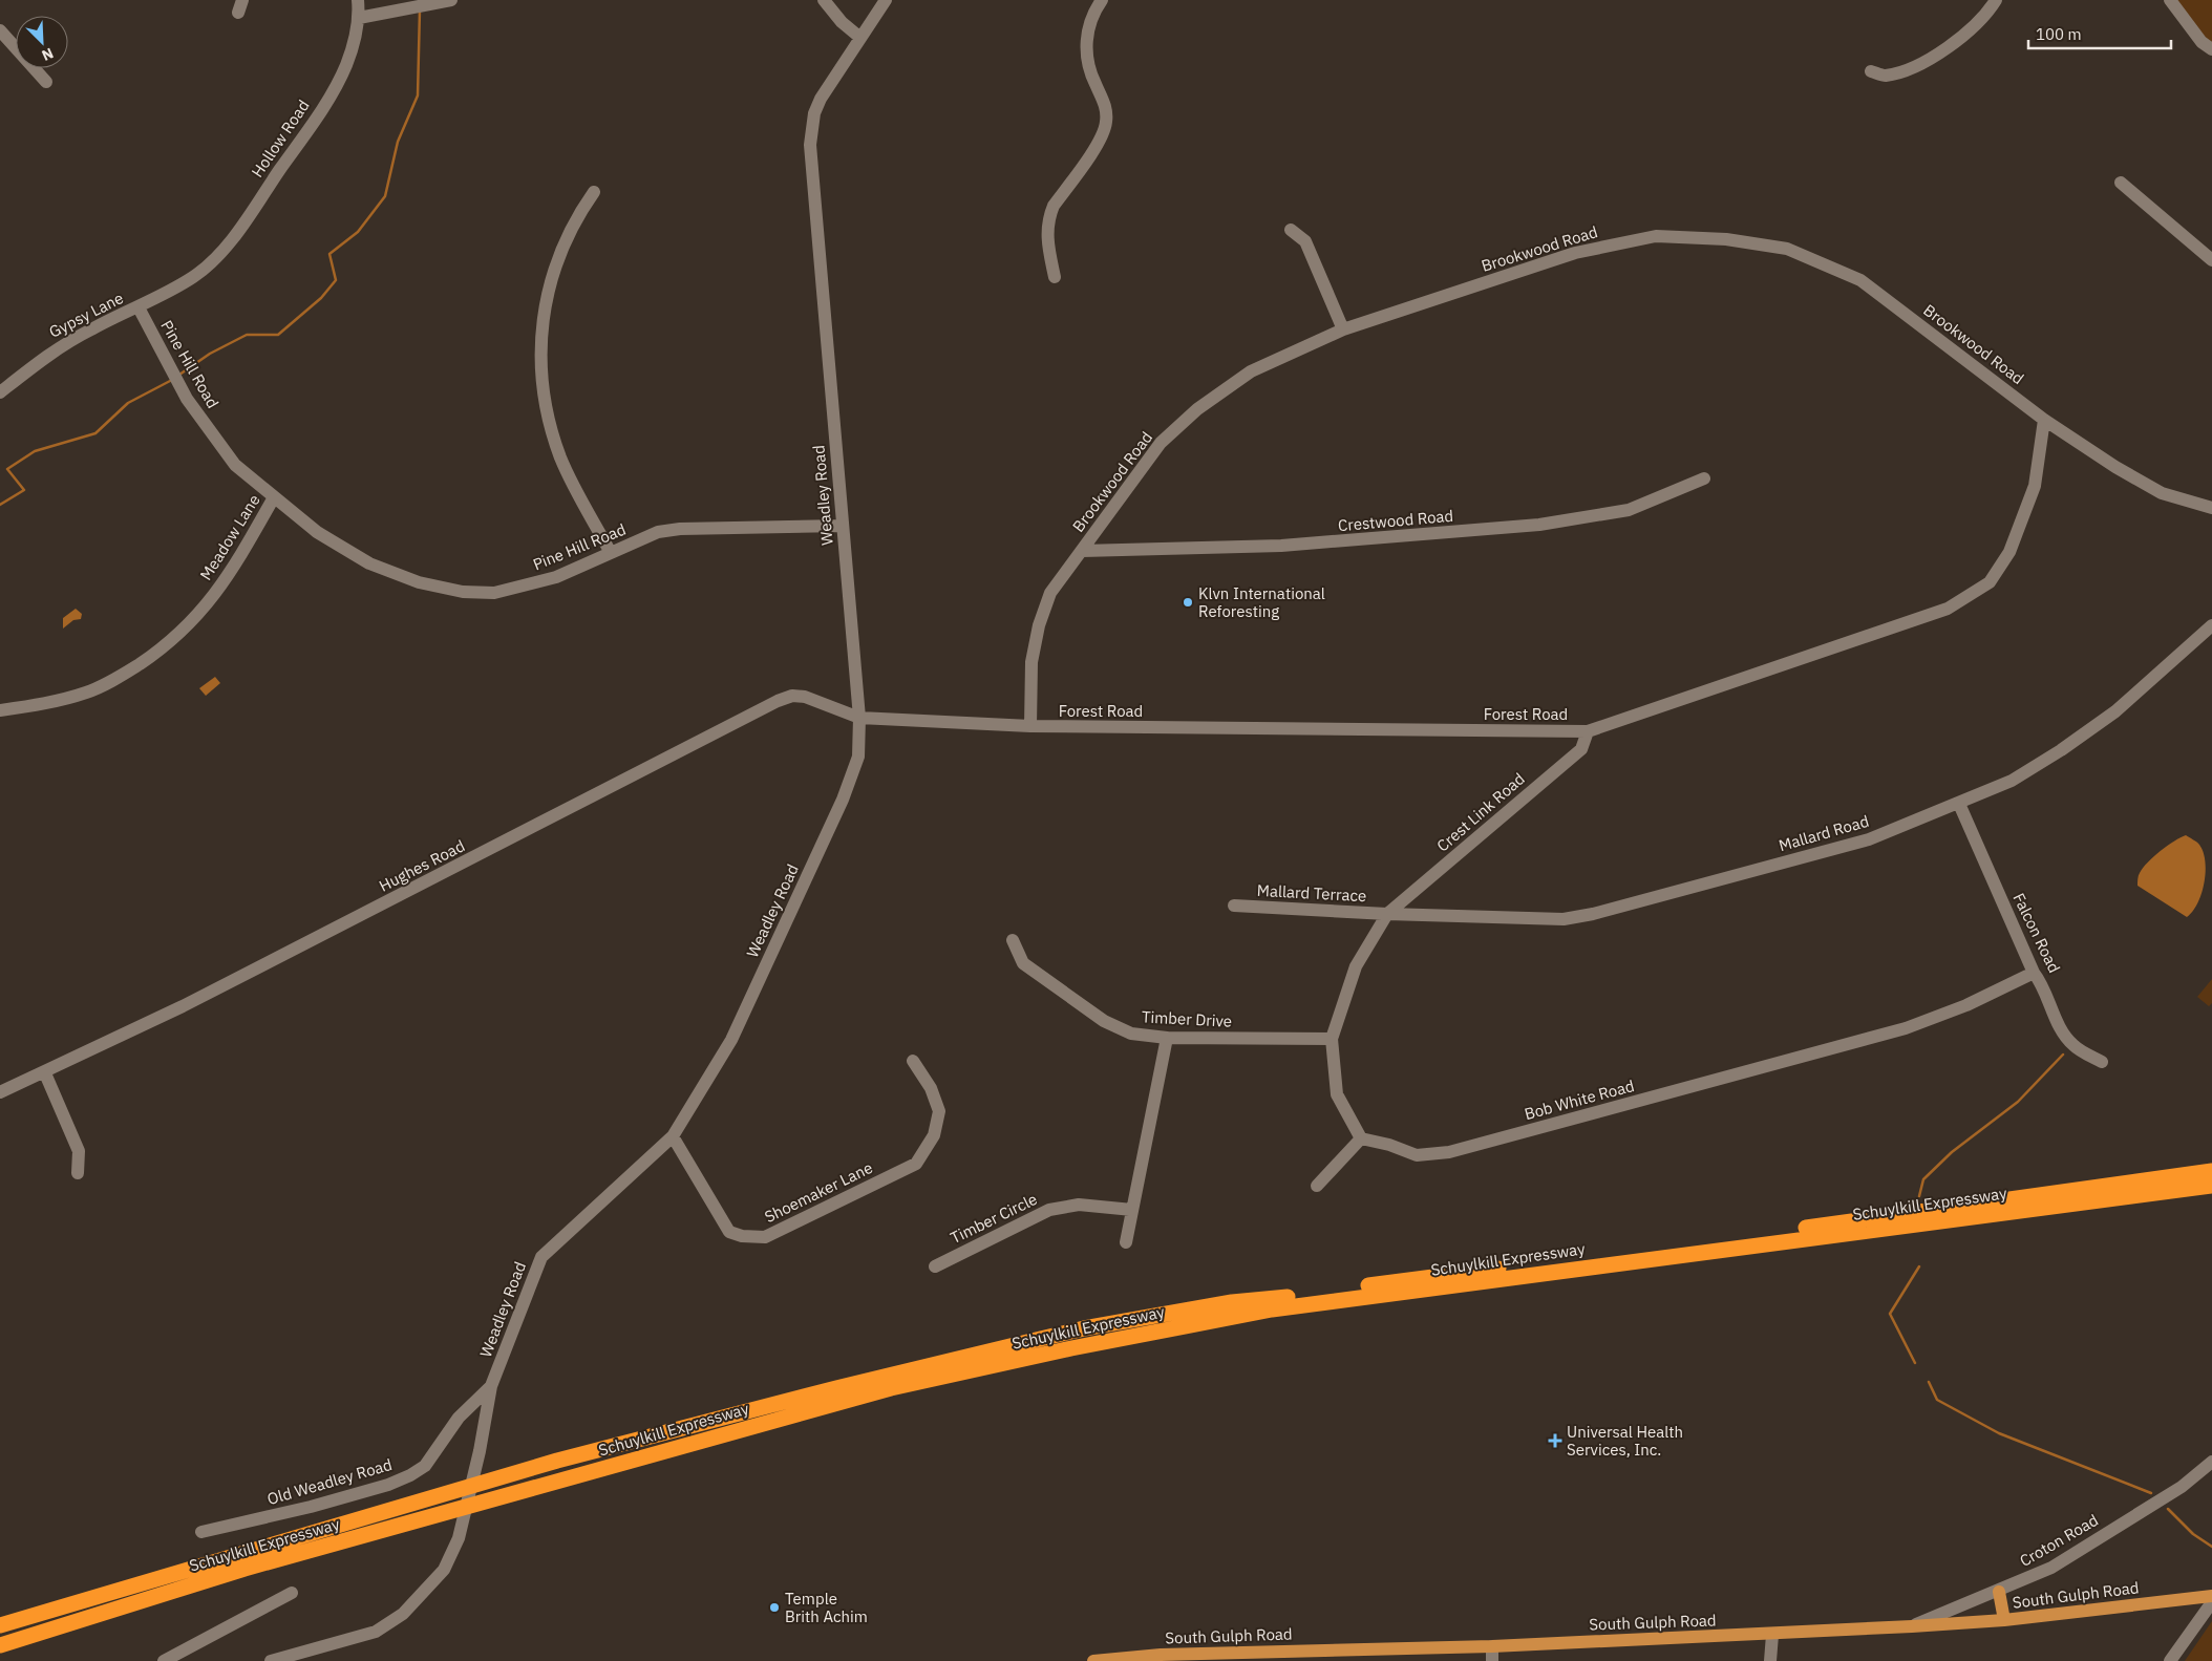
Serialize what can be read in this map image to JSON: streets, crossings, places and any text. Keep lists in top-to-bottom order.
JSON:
{
  "streets": {
    "highway": ["Schuylkill Expressway"],
    "main road": ["South Gulph Road"],
    "street": [
      "Hollow Road",
      "Brookwood Road",
      "Gypsy Lane",
      "Pine Hill Road",
      "Weadley Road",
      "Crestwood Road",
      "Meadow Lane",
      "Forest Road",
      "Crest Link Road",
      "Mallard Road",
      "Hughes Road",
      "Mallard Terrace",
      "Falcon Road",
      "Timber Drive",
      "Bob White Road",
      "Shoemaker Lane",
      "Timber Circle",
      "Old Weadley Road",
      "Croton Road"
    ]
  },
  "crossings": [
    ["Hollow Road", "Gypsy Lane"],
    ["Brookwood Road", "Crestwood Road"],
    ["Brookwood Road", "Forest Road"],
    ["Gypsy Lane", "Pine Hill Road"],
    ["Pine Hill Road", "Weadley Road"],
    ["Pine Hill Road", "Meadow Lane"],
    ["Weadley Road", "Forest Road"],
    ["Weadley Road", "Hughes Road"],
    ["Weadley Road", "Shoemaker Lane"],
    ["Weadley Road", "Old Weadley Road"],
    ["Forest Road", "Crest Link Road"],
    ["Forest Road", "Hughes Road"],
    ["Crest Link Road", "Mallard Road"],
    ["Crest Link Road", "Mallard Terrace"],
    ["Mallard Road", "Mallard Terrace"],
    ["Mallard Road", "Falcon Road"],
    ["Falcon Road", "Bob White Road"],
    ["Croton Road", "South Gulph Road"]
  ],
  "places": {
    "other": ["Klvn International Reforesting", "Temple Brith Achim"],
    "health": ["Universal Health Services, Inc."]
  },
  "scale_bar": "100 m",
  "north": "bottom right"
}
